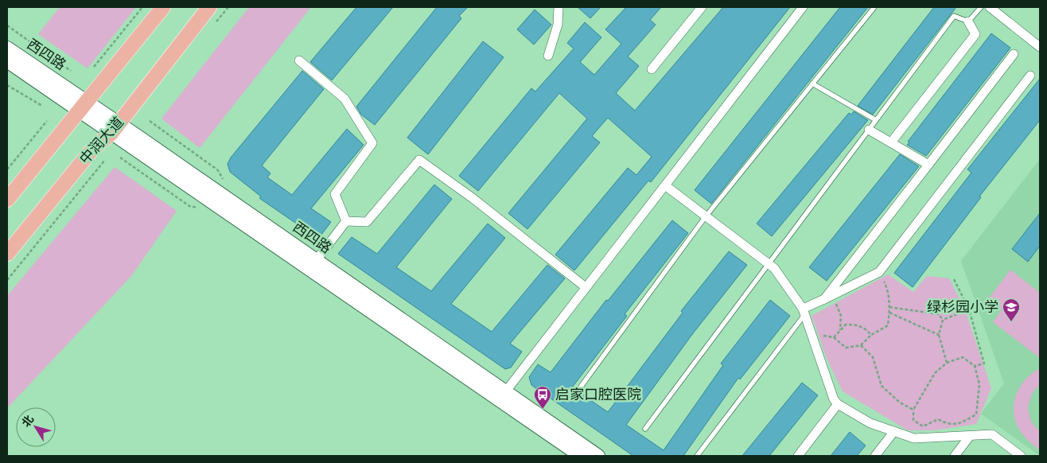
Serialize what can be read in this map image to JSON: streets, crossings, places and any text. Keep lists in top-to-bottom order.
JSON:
{
  "streets": {
    "main road": ["中润大道"],
    "street": ["西四路"]
  },
  "crossings": [
    ["西四路", "中润大道"]
  ],
  "places": {
    "school or university": ["绿杉园小学"],
    "bus stop": ["启家口腔医院"]
  },
  "north": "top left"
}
